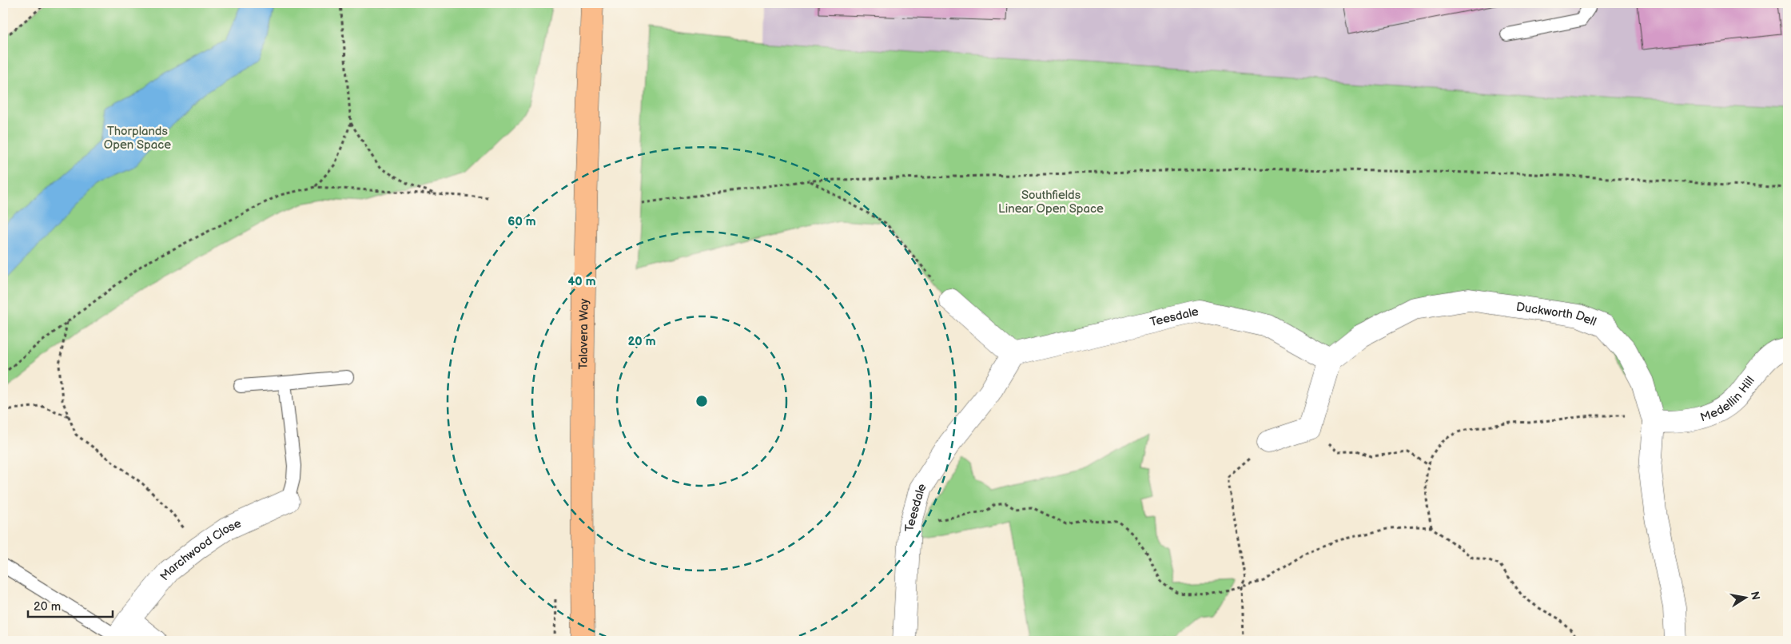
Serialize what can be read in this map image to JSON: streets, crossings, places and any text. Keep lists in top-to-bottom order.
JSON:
{
  "streets": {
    "main road": ["Talavera Way"],
    "street": [
      "Duckworth Dell",
      "Teesdale",
      "Medellin Hill",
      "Marchwood Close"
    ]
  },
  "crossings": [
    ["Duckworth Dell", "Teesdale"],
    ["Duckworth Dell", "Medellin Hill"]
  ],
  "parks": ["Thorplands Open Space", "Southfields Linear Open Space"],
  "scale_bar": "20 m",
  "north": "right",
  "rings": ["60 m", "40 m", "20 m"]
}
